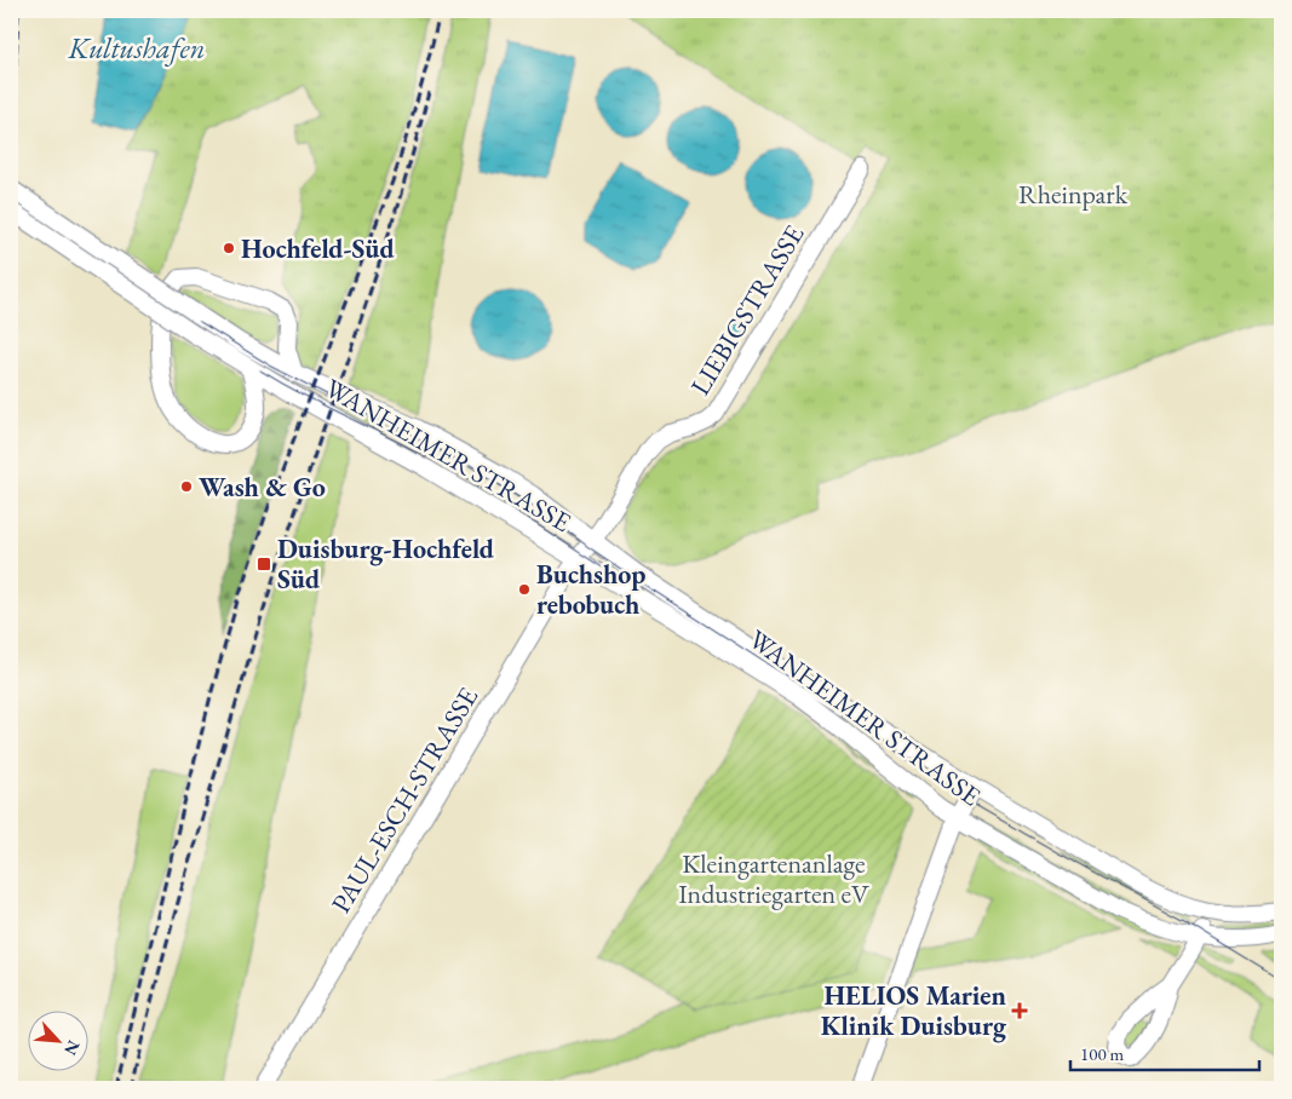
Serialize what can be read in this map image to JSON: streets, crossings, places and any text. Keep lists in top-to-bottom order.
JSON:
{
  "streets": {
    "street": ["LIEBIGSTRASSE", "WANHEIMER STRASSE", "PAUL-ESCH-STRASSE"]
  },
  "crossings": [
    ["LIEBIGSTRASSE", "WANHEIMER STRASSE"],
    ["LIEBIGSTRASSE", "PAUL-ESCH-STRASSE"],
    ["WANHEIMER STRASSE", "PAUL-ESCH-STRASSE"]
  ],
  "water": ["Kultushafen"],
  "parks": ["Rheinpark", "Kleingartenanlage Industriegarten eV"],
  "places": {
    "other": ["Hochfeld-Süd", "Wash & Go", "Buchshop rebobuch"],
    "transit": ["Duisburg-Hochfeld Süd"],
    "health": ["HELIOS Marien Klinik Duisburg"]
  },
  "scale_bar": "100 m",
  "north": "bottom right"
}
